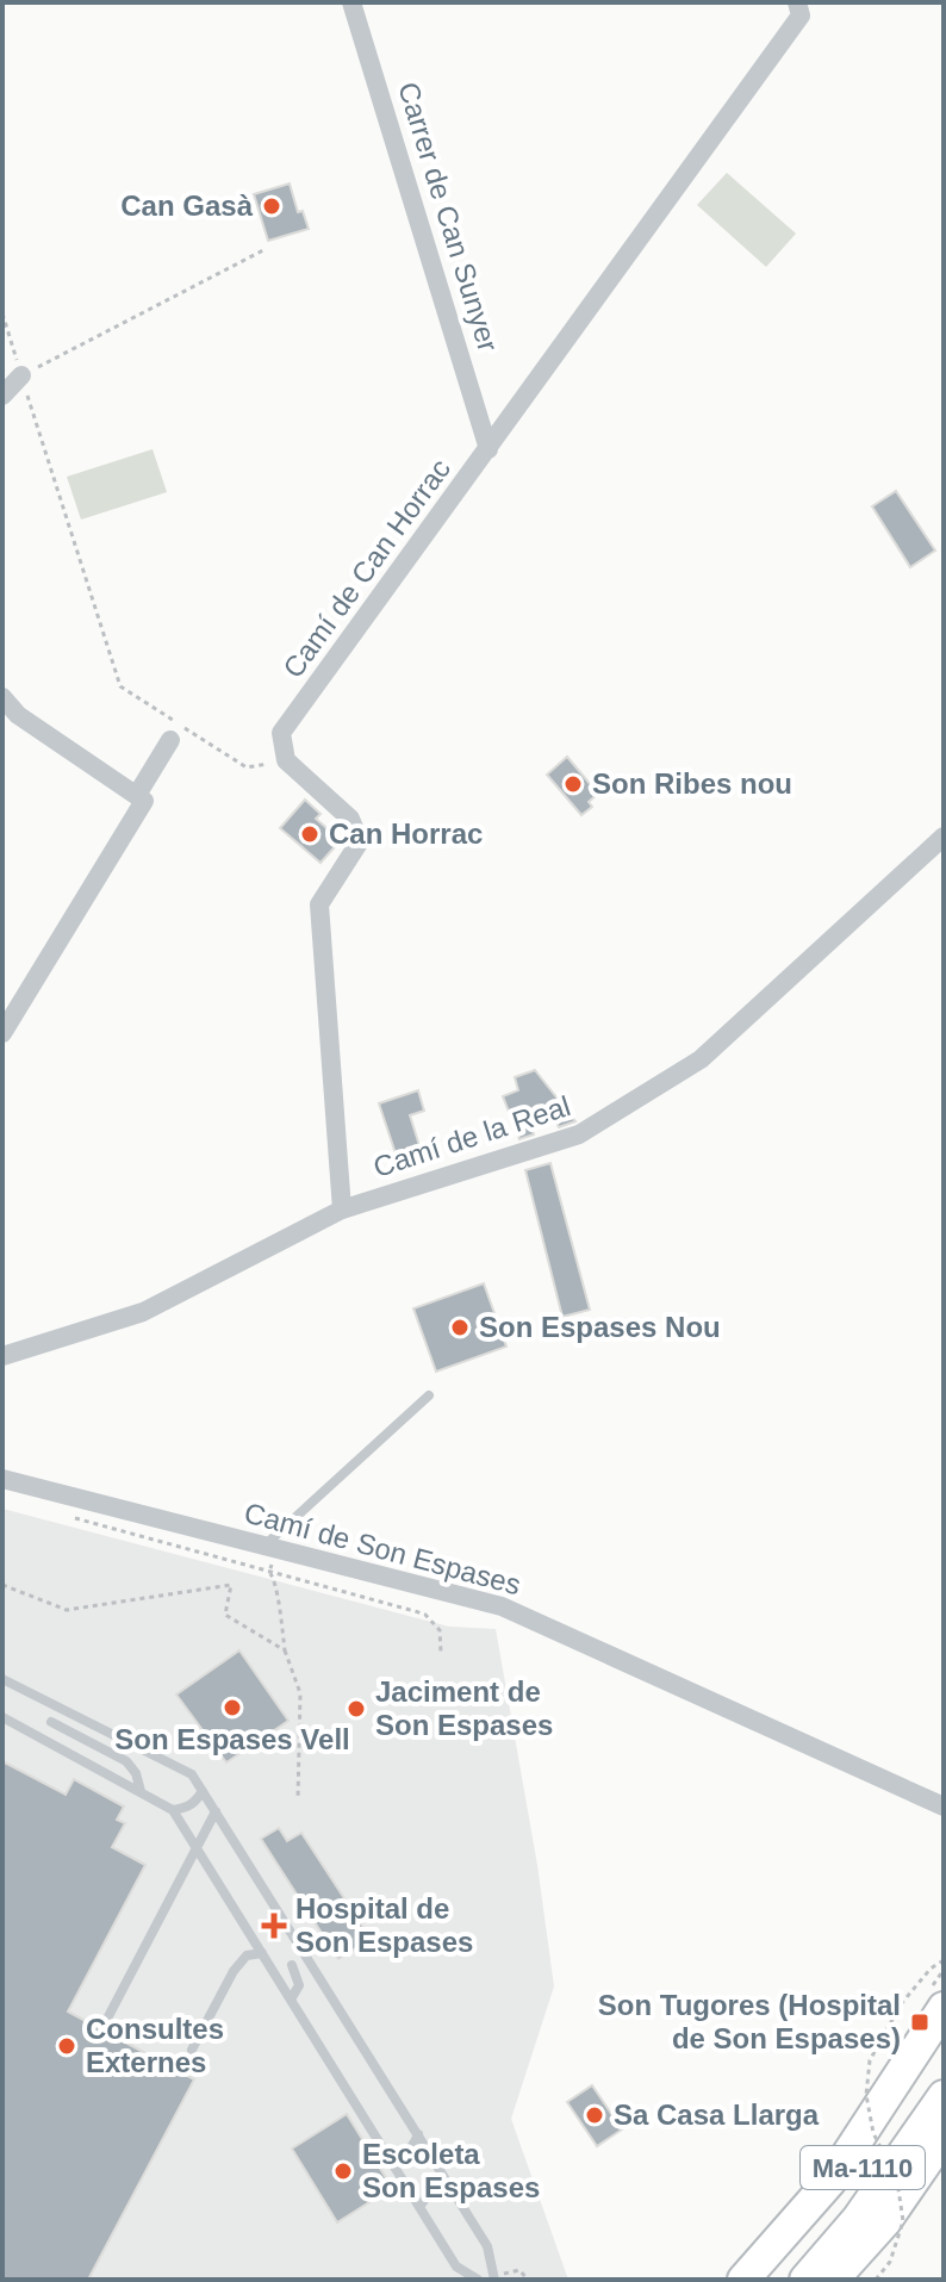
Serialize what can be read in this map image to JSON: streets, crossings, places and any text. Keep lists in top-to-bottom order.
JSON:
{
  "streets": {
    "main road": ["Ma-1110"],
    "street": [
      "Carrer de Can Sunyer",
      "Camí de Can Horrac",
      "Camí de la Real",
      "Camí de Son Espases"
    ]
  },
  "crossings": [
    ["Carrer de Can Sunyer", "Camí de Can Horrac"]
  ],
  "places": {
    "other": [
      "Can Gasà",
      "Son Ribes nou",
      "Can Horrac",
      "Son Espases Nou",
      "Son Espases Vell",
      "Jaciment de Son Espases",
      "Consultes Externes",
      "Sa Casa Llarga",
      "Escoleta Son Espases"
    ],
    "health": ["Hospital de Son Espases"],
    "transit": ["Son Tugores (Hospital de Son Espases)"]
  }
}
